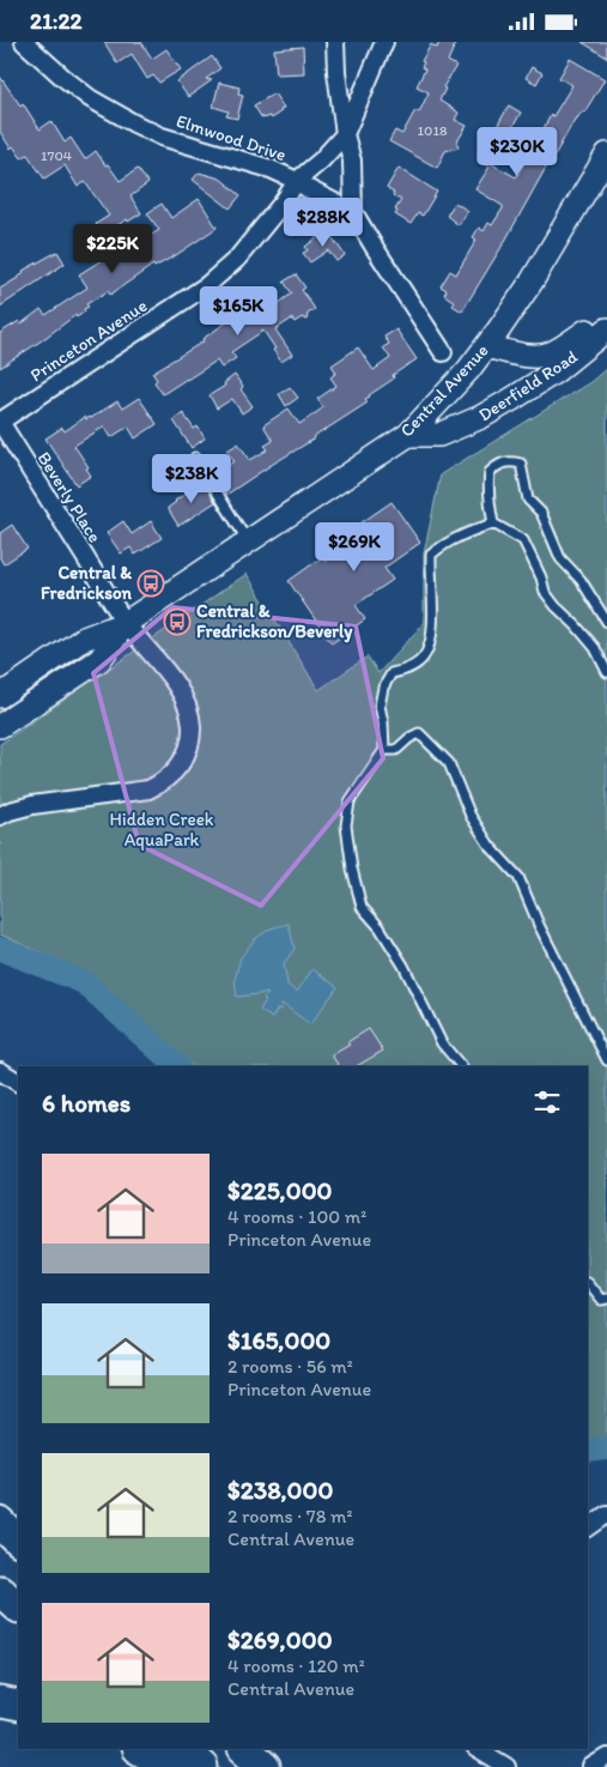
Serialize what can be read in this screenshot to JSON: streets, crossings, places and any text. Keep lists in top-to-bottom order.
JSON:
{
  "streets": {
    "main road": ["Deerfield Road", "Central Avenue"],
    "street": ["Elmwood Drive", "Princeton Avenue", "Beverly Place"]
  },
  "crossings": [
    ["Elmwood Drive", "Princeton Avenue"],
    ["Princeton Avenue", "Beverly Place"],
    ["Deerfield Road", "Central Avenue"],
    ["Central Avenue", "Beverly Place"]
  ],
  "parks": ["Hidden Creek AquaPark"],
  "places": {
    "bus stop": ["Central & Fredrickson", "Central & Fredrickson/Beverly"]
  },
  "house_numbers": ["1018", "1704"],
  "page": {
    "status": "21:22",
    "price": [
      "$230K",
      "$288K",
      "$225K",
      "$165K",
      "$238K",
      "$269K"
    ],
    "heading": "6 homes",
    "list": [
      {
        "name": "$225,000",
        "note": "4 rooms · 100 m² · Princeton Avenue"
      },
      {
        "name": "$165,000",
        "note": "2 rooms · 56 m² · Princeton Avenue"
      },
      {
        "name": "$238,000",
        "note": "2 rooms · 78 m² · Central Avenue"
      },
      {
        "name": "$269,000",
        "note": "4 rooms · 120 m² · Central Avenue"
      }
    ]
  }
}
